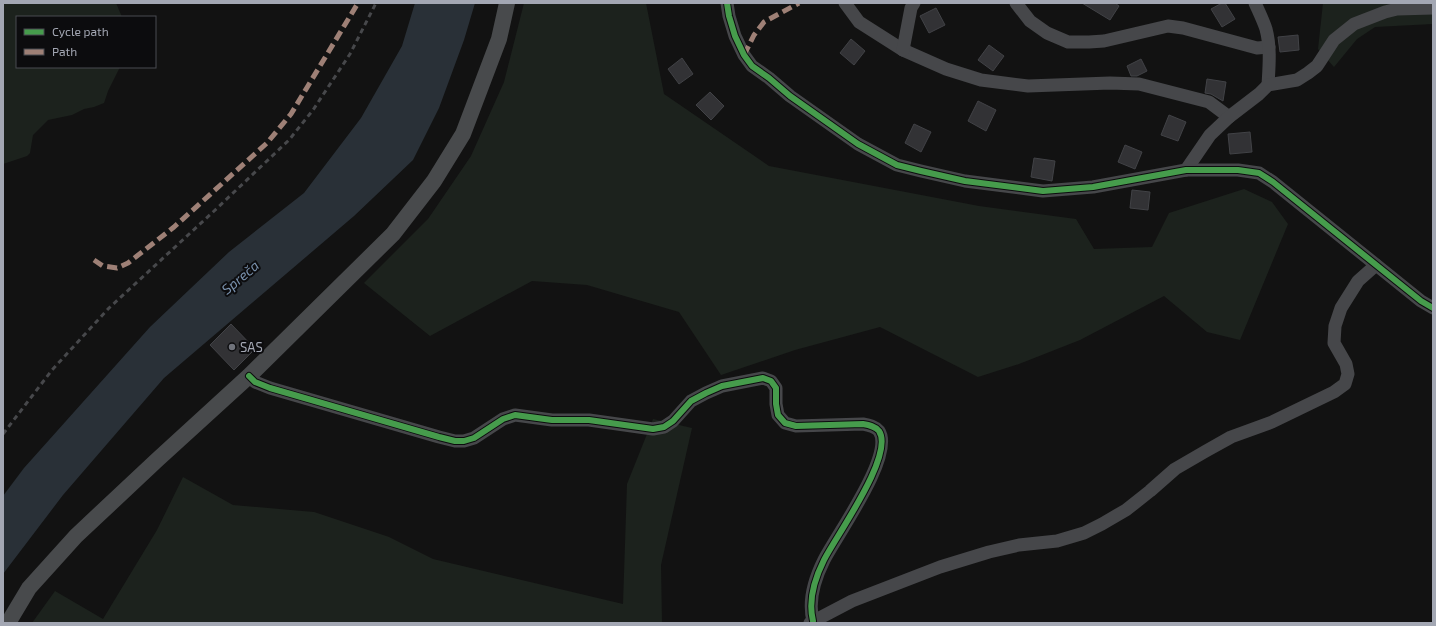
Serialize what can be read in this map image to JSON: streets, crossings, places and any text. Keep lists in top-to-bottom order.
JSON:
{
  "water": ["Spreča"],
  "places": ["SAS"],
  "legend": ["Cycle path", "Path"]
}
